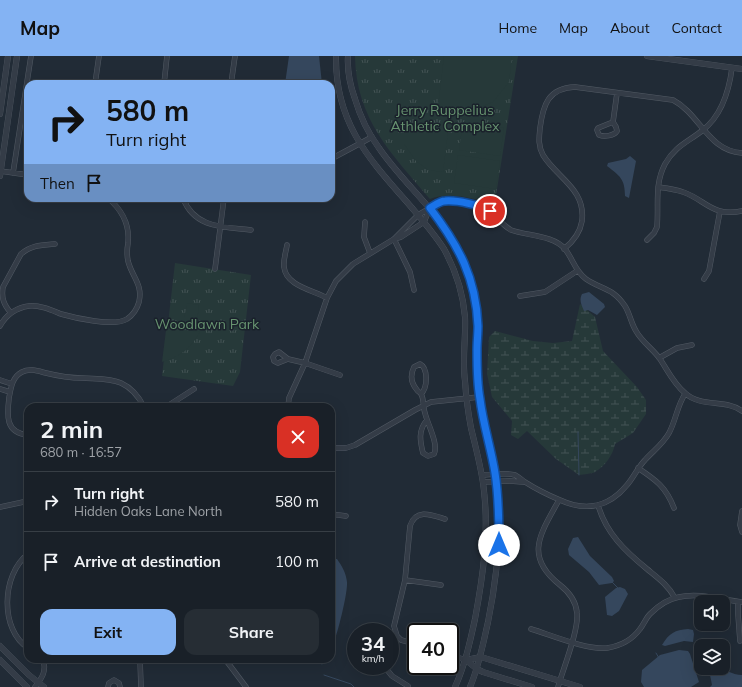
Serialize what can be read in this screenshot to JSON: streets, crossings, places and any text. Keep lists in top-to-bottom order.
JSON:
{
  "parks": ["Jerry Ruppelius Athletic Complex", "Woodlawn Park"],
  "page": {
    "header": "Map",
    "nav": [
      "Home",
      "Map",
      "About",
      "Contact"
    ],
    "turn": ["580 m", "Turn right"],
    "then": "Then",
    "heading": ["2 min", "680 m · 16:57"],
    "list": [
      {
        "name": "Turn right",
        "note": "Hidden Oaks Lane North",
        "value": "580 m"
      },
      {
        "name": "Arrive at destination",
        "value": "100 m"
      }
    ],
    "buttons": ["Exit", "Share"],
    "speed": "34 km/h",
    "limit": "40"
  }
}
